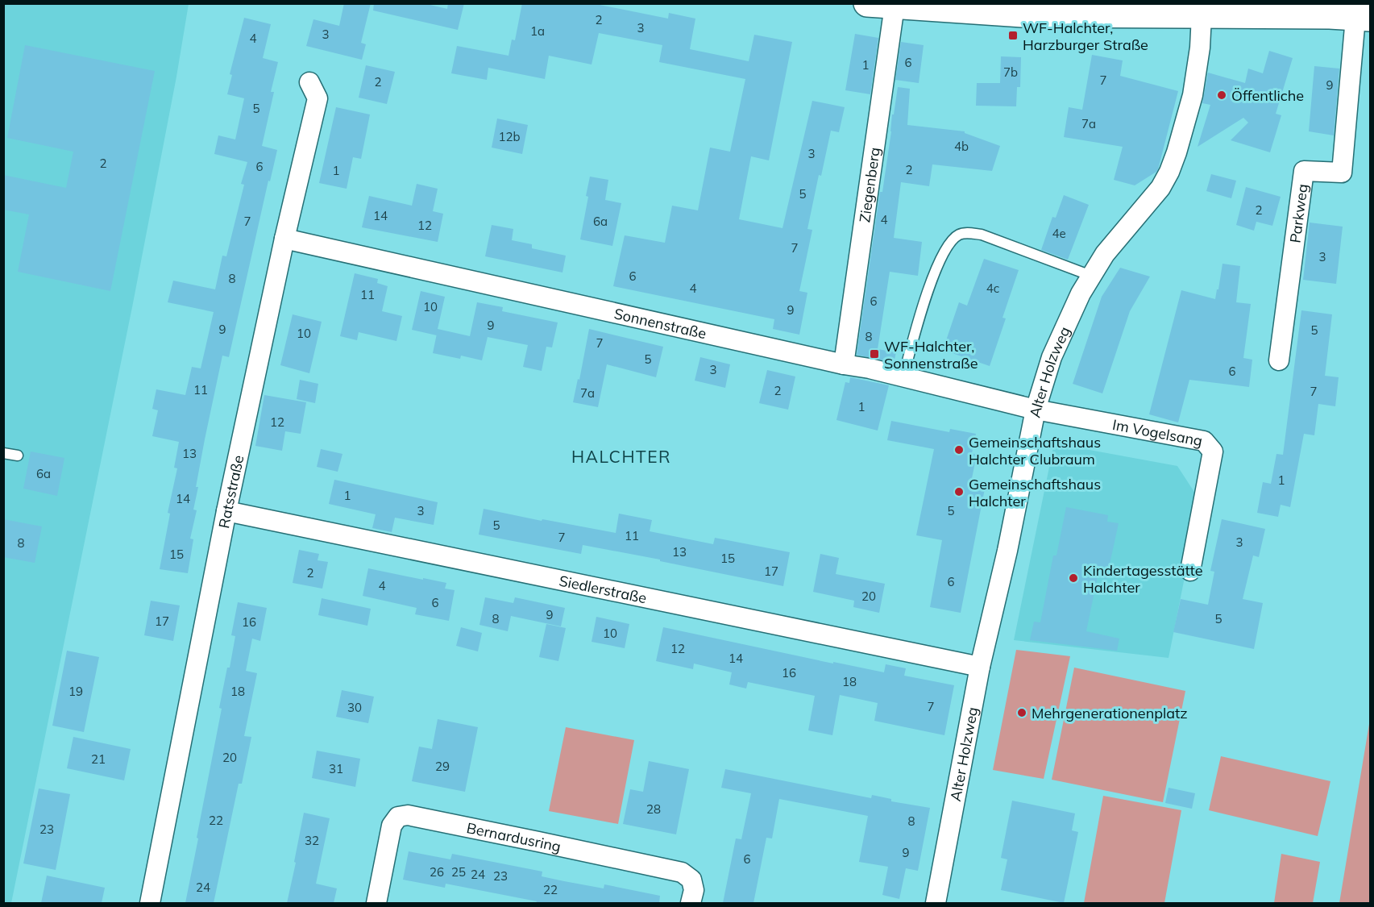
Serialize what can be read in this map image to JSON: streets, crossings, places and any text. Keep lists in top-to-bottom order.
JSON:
{
  "streets": {
    "street": [
      "Ziegenberg",
      "Parkweg",
      "Sonnenstraße",
      "Alter Holzweg",
      "Im Vogelsang",
      "Ratsstraße",
      "Siedlerstraße",
      "Bernardusring"
    ]
  },
  "crossings": [
    ["Ziegenberg", "Sonnenstraße"],
    ["Sonnenstraße", "Alter Holzweg"],
    ["Sonnenstraße", "Im Vogelsang"],
    ["Sonnenstraße", "Ratsstraße"],
    ["Alter Holzweg", "Im Vogelsang"],
    ["Alter Holzweg", "Siedlerstraße"],
    ["Ratsstraße", "Siedlerstraße"]
  ],
  "districts": ["HALCHTER"],
  "places": {
    "transit": ["WF-Halchter, Harzburger Straße", "WF-Halchter, Sonnenstraße"],
    "other": [
      "Öffentliche",
      "Gemeinschaftshaus Halchter Clubraum",
      "Gemeinschaftshaus Halchter",
      "Kindertagesstätte Halchter",
      "Mehrgenerationenplatz"
    ]
  },
  "house_numbers": [
    "2",
    "3",
    "1a",
    "3",
    "4",
    "6",
    "1",
    "7b",
    "7",
    "2",
    "9",
    "5",
    "7a",
    "12b",
    "4b",
    "3",
    "2",
    "6",
    "2",
    "1",
    "5",
    "2",
    "14",
    "4",
    "7",
    "6a",
    "12",
    "4e",
    "7",
    "3",
    "6",
    "8",
    "4",
    "4c",
    "11",
    "6",
    "10",
    "9",
    "9",
    "9",
    "5",
    "10",
    "8",
    "7",
    "5",
    "3",
    "6",
    "11",
    "2",
    "7",
    "7a",
    "1",
    "12",
    "13",
    "6a",
    "1",
    "1",
    "14",
    "3",
    "5",
    "5",
    "11",
    "7",
    "3",
    "8",
    "13",
    "15",
    "15",
    "17",
    "2",
    "6",
    "4",
    "20",
    "6",
    "9",
    "8",
    "5",
    "17",
    "16",
    "10",
    "12",
    "14",
    "16",
    "18",
    "19",
    "18",
    "7",
    "30",
    "20",
    "21",
    "29",
    "31",
    "28",
    "22",
    "8",
    "23",
    "32",
    "9",
    "6",
    "26",
    "25",
    "24",
    "23",
    "24",
    "22"
  ]
}
